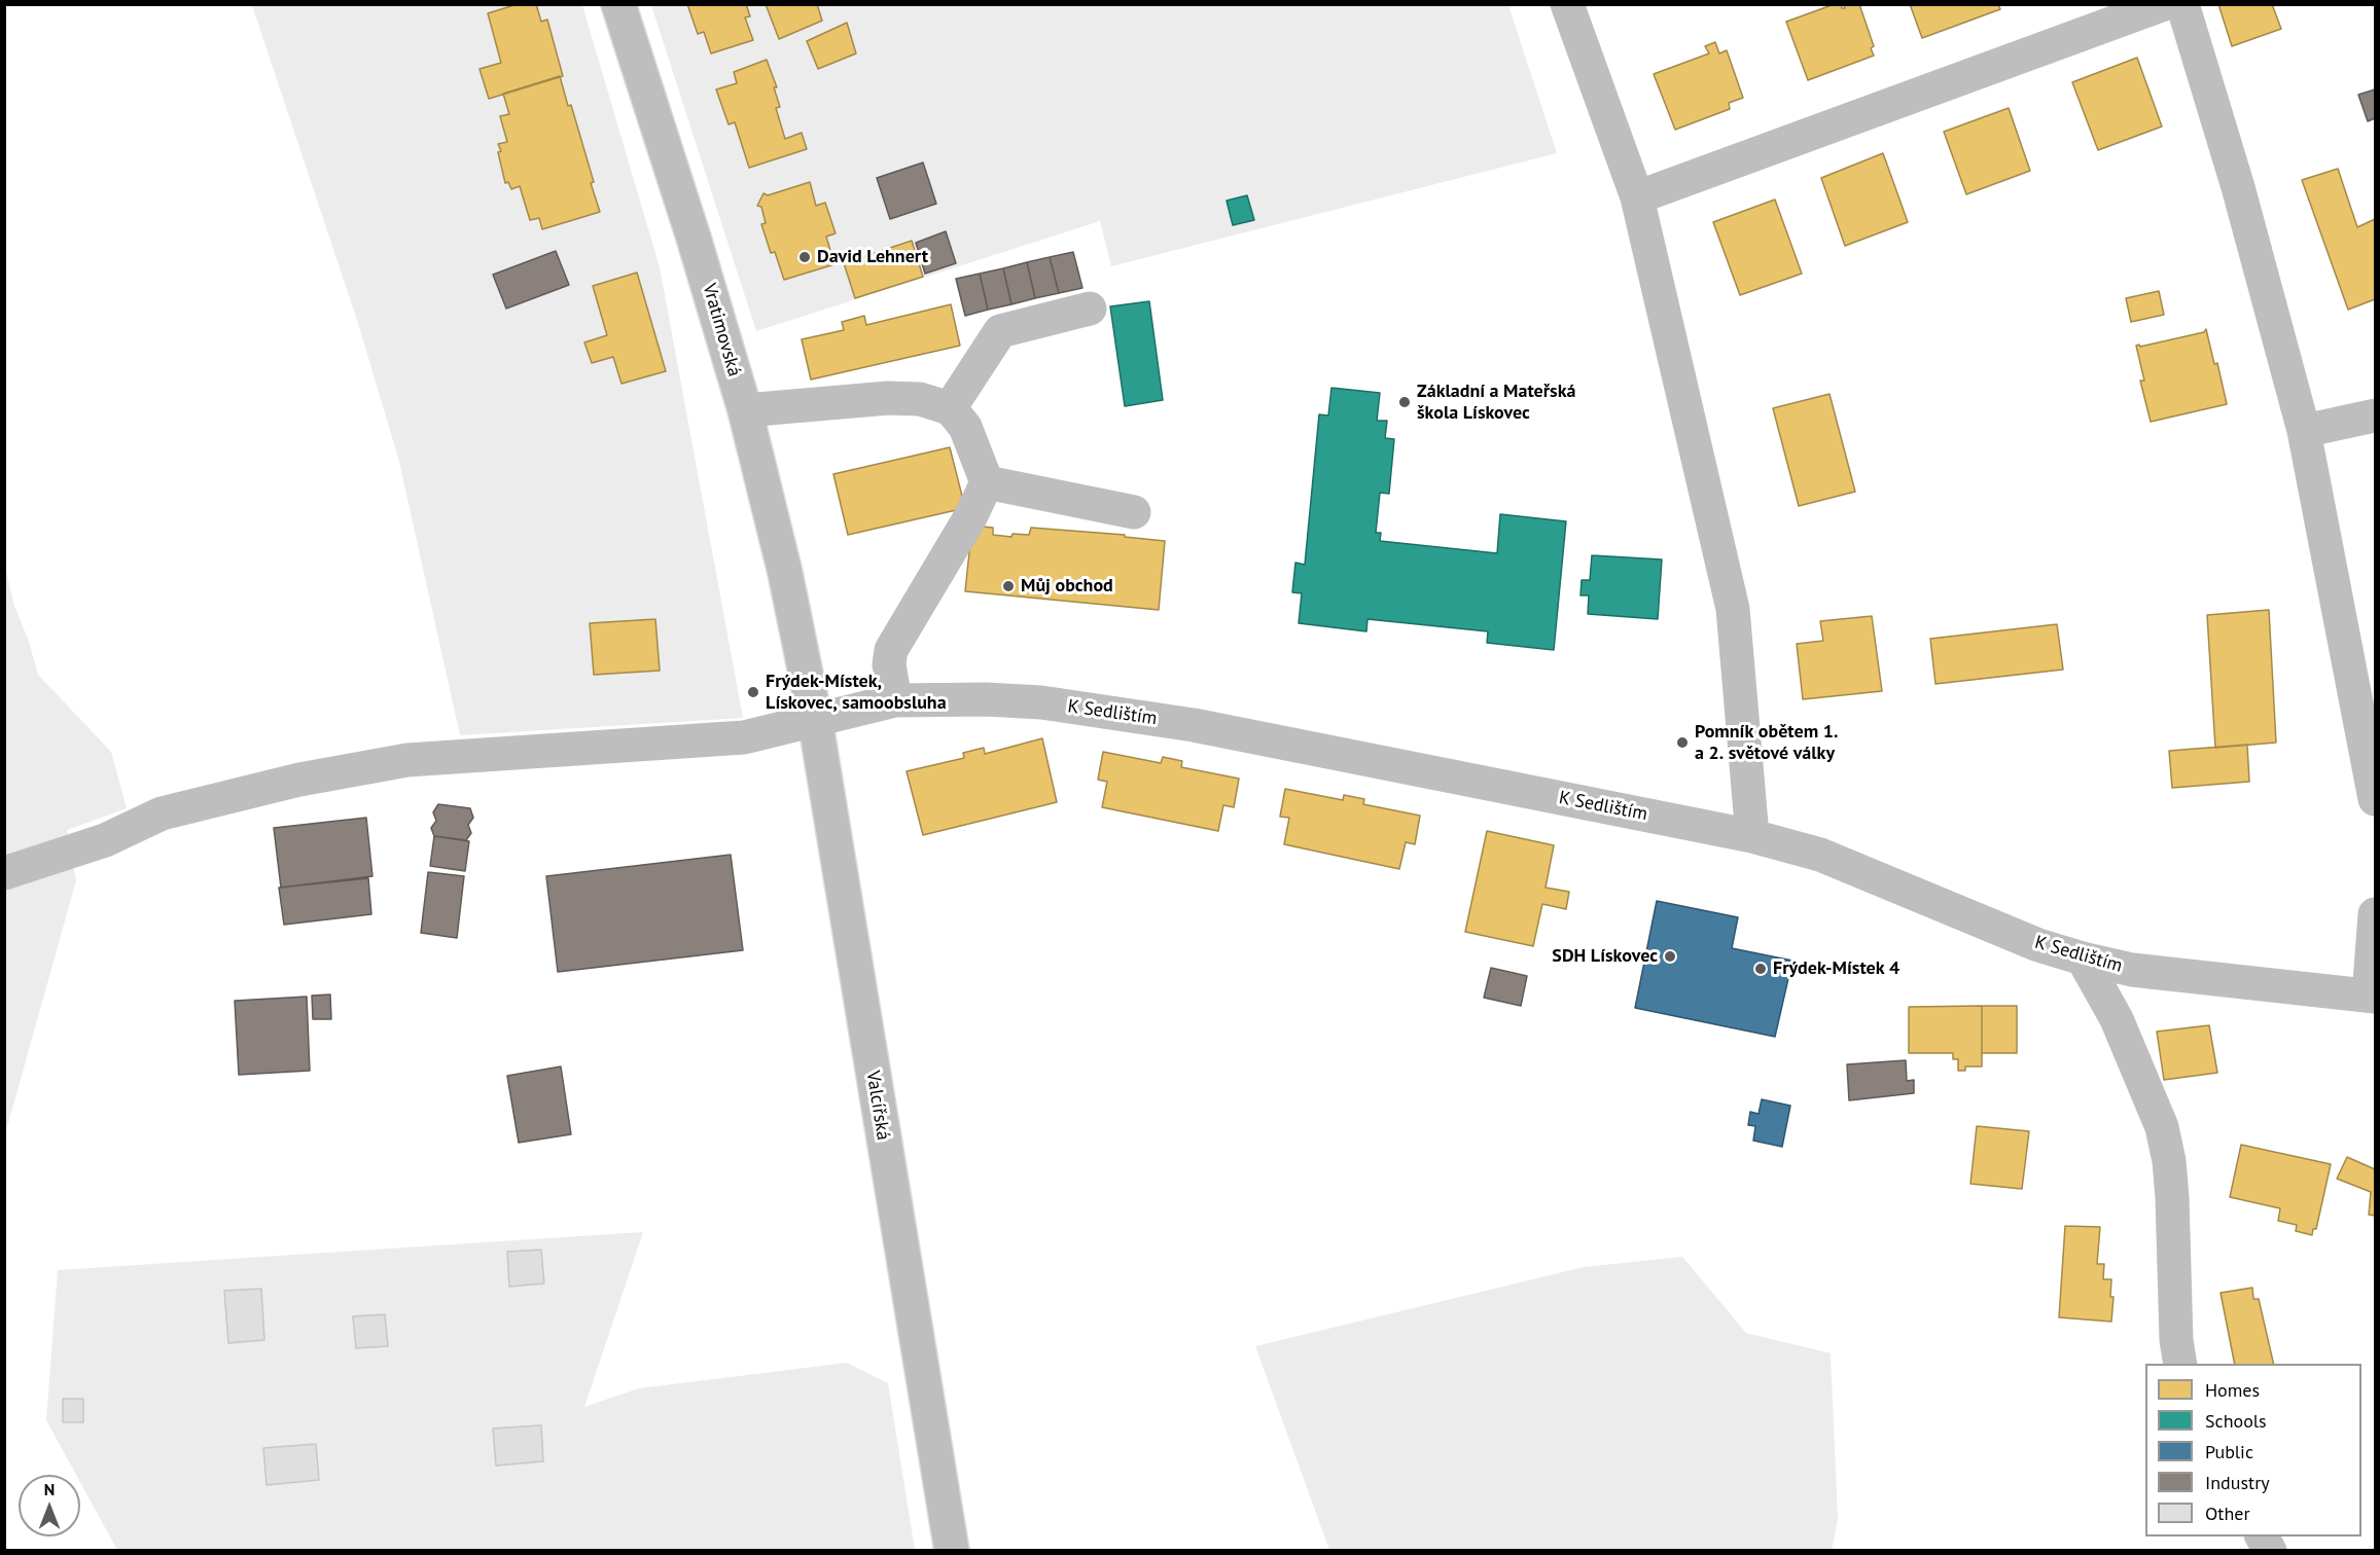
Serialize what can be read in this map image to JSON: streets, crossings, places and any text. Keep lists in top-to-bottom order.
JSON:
{
  "streets": {
    "street": ["Vratimovská", "K Sedlištím", "Valcířská"]
  },
  "crossings": [
    ["Vratimovská", "Valcířská"],
    ["K Sedlištím", "Valcířská"]
  ],
  "places": [
    "David Lehnert",
    "Základní a Mateřská škola Lískovec",
    "Můj obchod",
    "Frýdek-Místek, Lískovec, samoobsluha",
    "Pomník obětem 1. a 2. světové války",
    "SDH Lískovec",
    "Frýdek-Místek 4"
  ],
  "legend": [
    "Homes",
    "Schools",
    "Public",
    "Industry",
    "Other"
  ],
  "north": "top"
}
